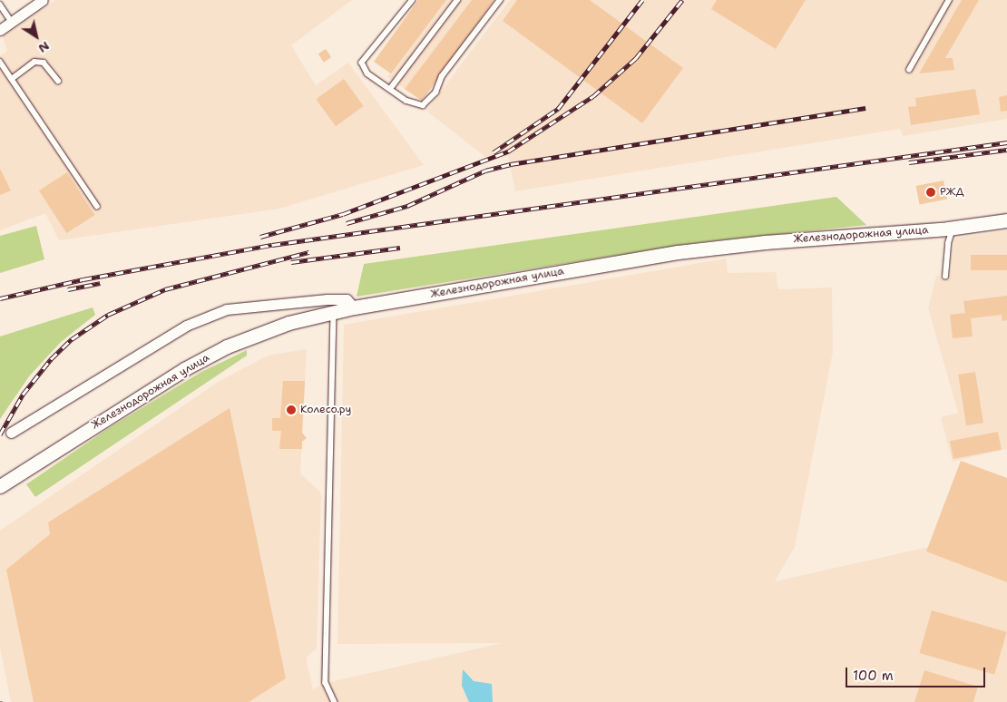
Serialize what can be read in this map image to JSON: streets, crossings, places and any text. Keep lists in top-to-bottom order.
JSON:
{
  "streets": {
    "main road": ["Железнодорожная улица"]
  },
  "places": ["РЖД", "Колесо.ру"],
  "scale_bar": "100 m",
  "north": "bottom right"
}
